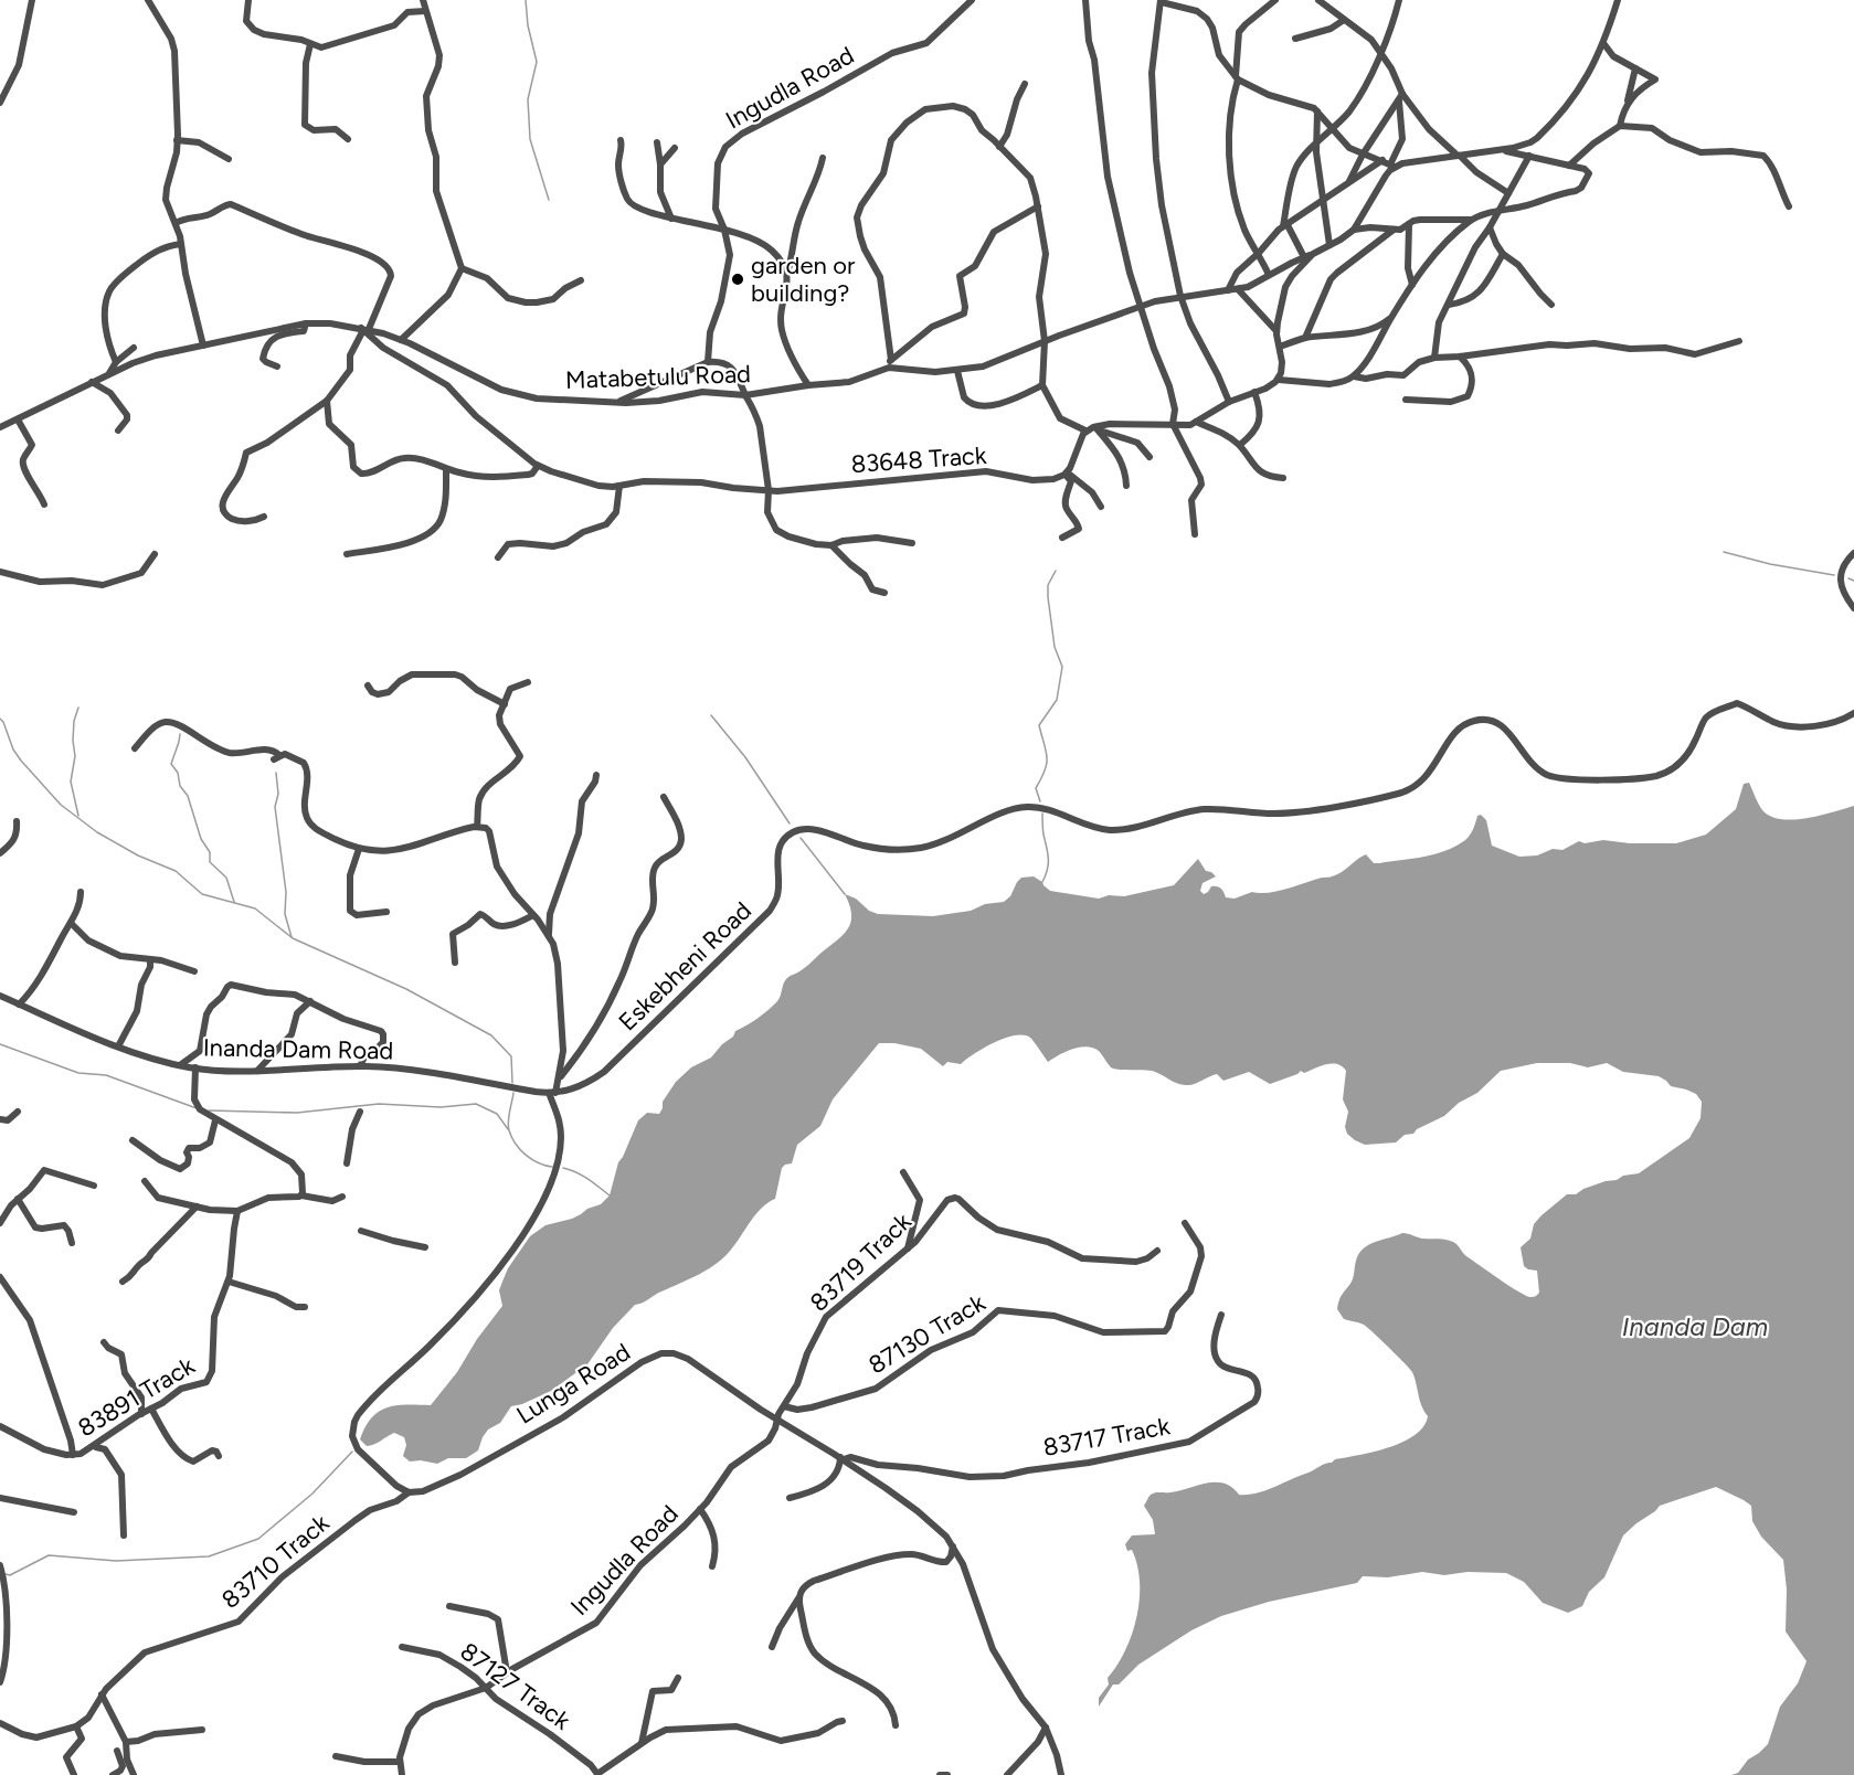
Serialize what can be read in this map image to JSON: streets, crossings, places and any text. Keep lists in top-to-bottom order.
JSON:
{
  "streets": {
    "street": [
      "Ingudla Road",
      "Matabetulu Road",
      "83648 Track",
      "Eskebheni Road",
      "Inanda Dam Road",
      "83719 Track",
      "87130 Track",
      "Lunga Road",
      "83891 Track",
      "83717 Track",
      "83710 Track",
      "87127 Track"
    ]
  },
  "crossings": [
    ["Ingudla Road", "83719 Track"],
    ["Ingudla Road", "Lunga Road"],
    ["Ingudla Road", "87127 Track"],
    ["Matabetulu Road", "83648 Track"],
    ["Eskebheni Road", "Inanda Dam Road"],
    ["83719 Track", "87130 Track"],
    ["83719 Track", "Lunga Road"],
    ["Lunga Road", "83717 Track"],
    ["Lunga Road", "83710 Track"]
  ],
  "water": ["Inanda Dam"],
  "places": ["garden or building?"]
}
